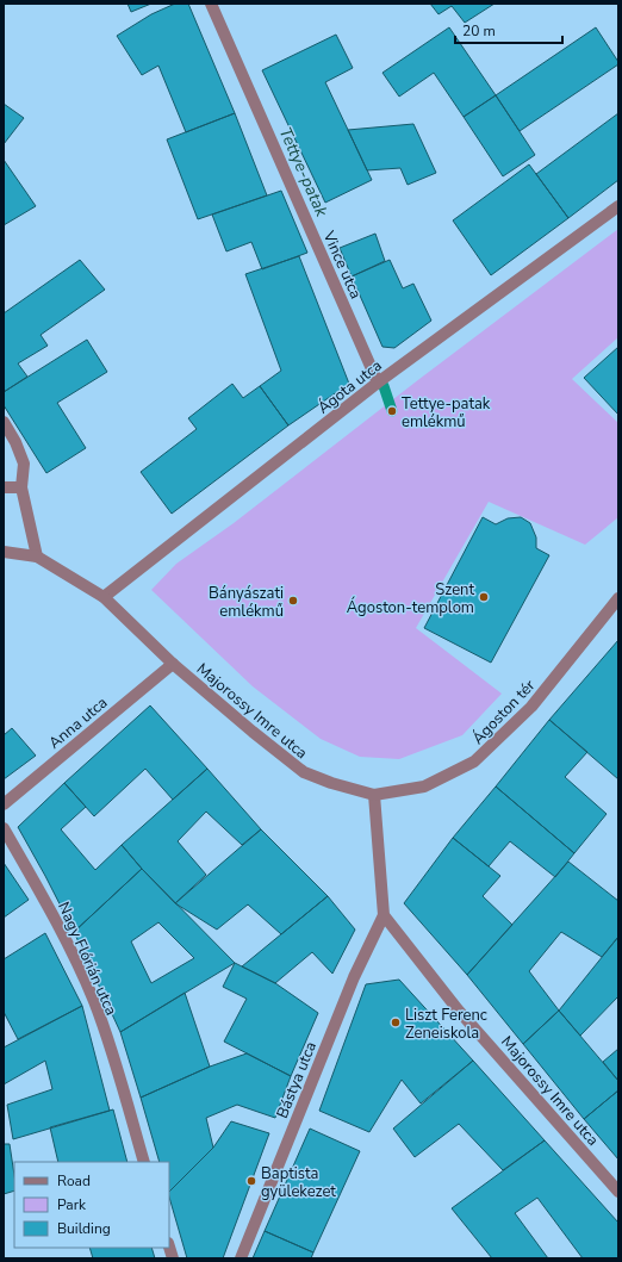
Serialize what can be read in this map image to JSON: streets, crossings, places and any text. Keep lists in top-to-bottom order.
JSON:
{
  "streets": {
    "street": [
      "Vince utca",
      "Ágota utca",
      "Majorossy Imre utca",
      "Ágoston tér",
      "Anna utca",
      "Nagy Flórián utca",
      "Bástya utca"
    ]
  },
  "crossings": [
    ["Vince utca", "Ágota utca"],
    ["Ágota utca", "Majorossy Imre utca"],
    ["Majorossy Imre utca", "Ágoston tér"],
    ["Majorossy Imre utca", "Anna utca"],
    ["Majorossy Imre utca", "Bástya utca"]
  ],
  "water": ["Tettye-patak"],
  "places": [
    "Tettye-patak emlékmű",
    "Szent Ágoston-templom",
    "Bányászati emlékmű",
    "Liszt Ferenc Zeneiskola",
    "Baptista gyülekezet"
  ],
  "legend": ["Road", "Park", "Building"],
  "scale_bar": "20 m"
}
